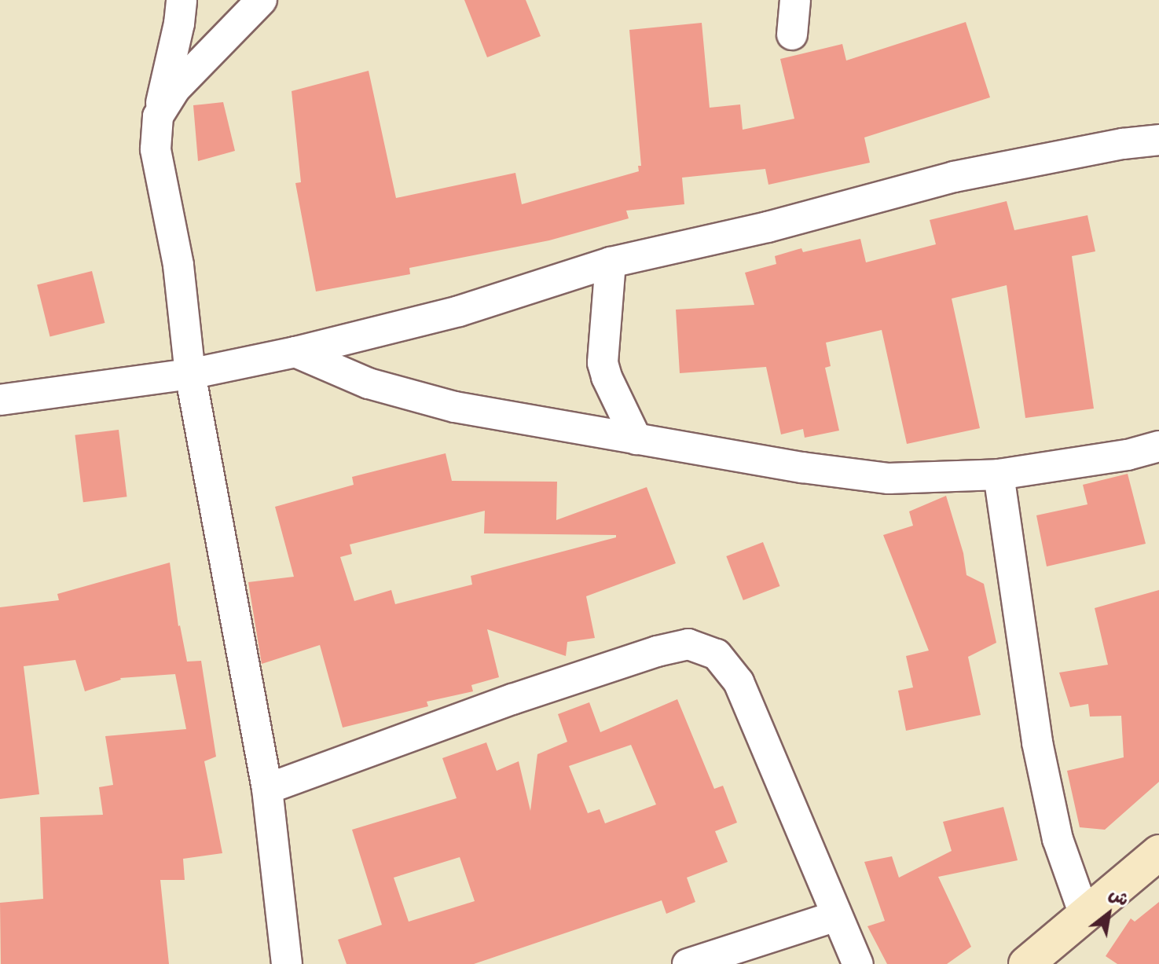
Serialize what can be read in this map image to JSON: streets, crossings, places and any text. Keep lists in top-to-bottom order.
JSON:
{
  "north": "top right"
}
